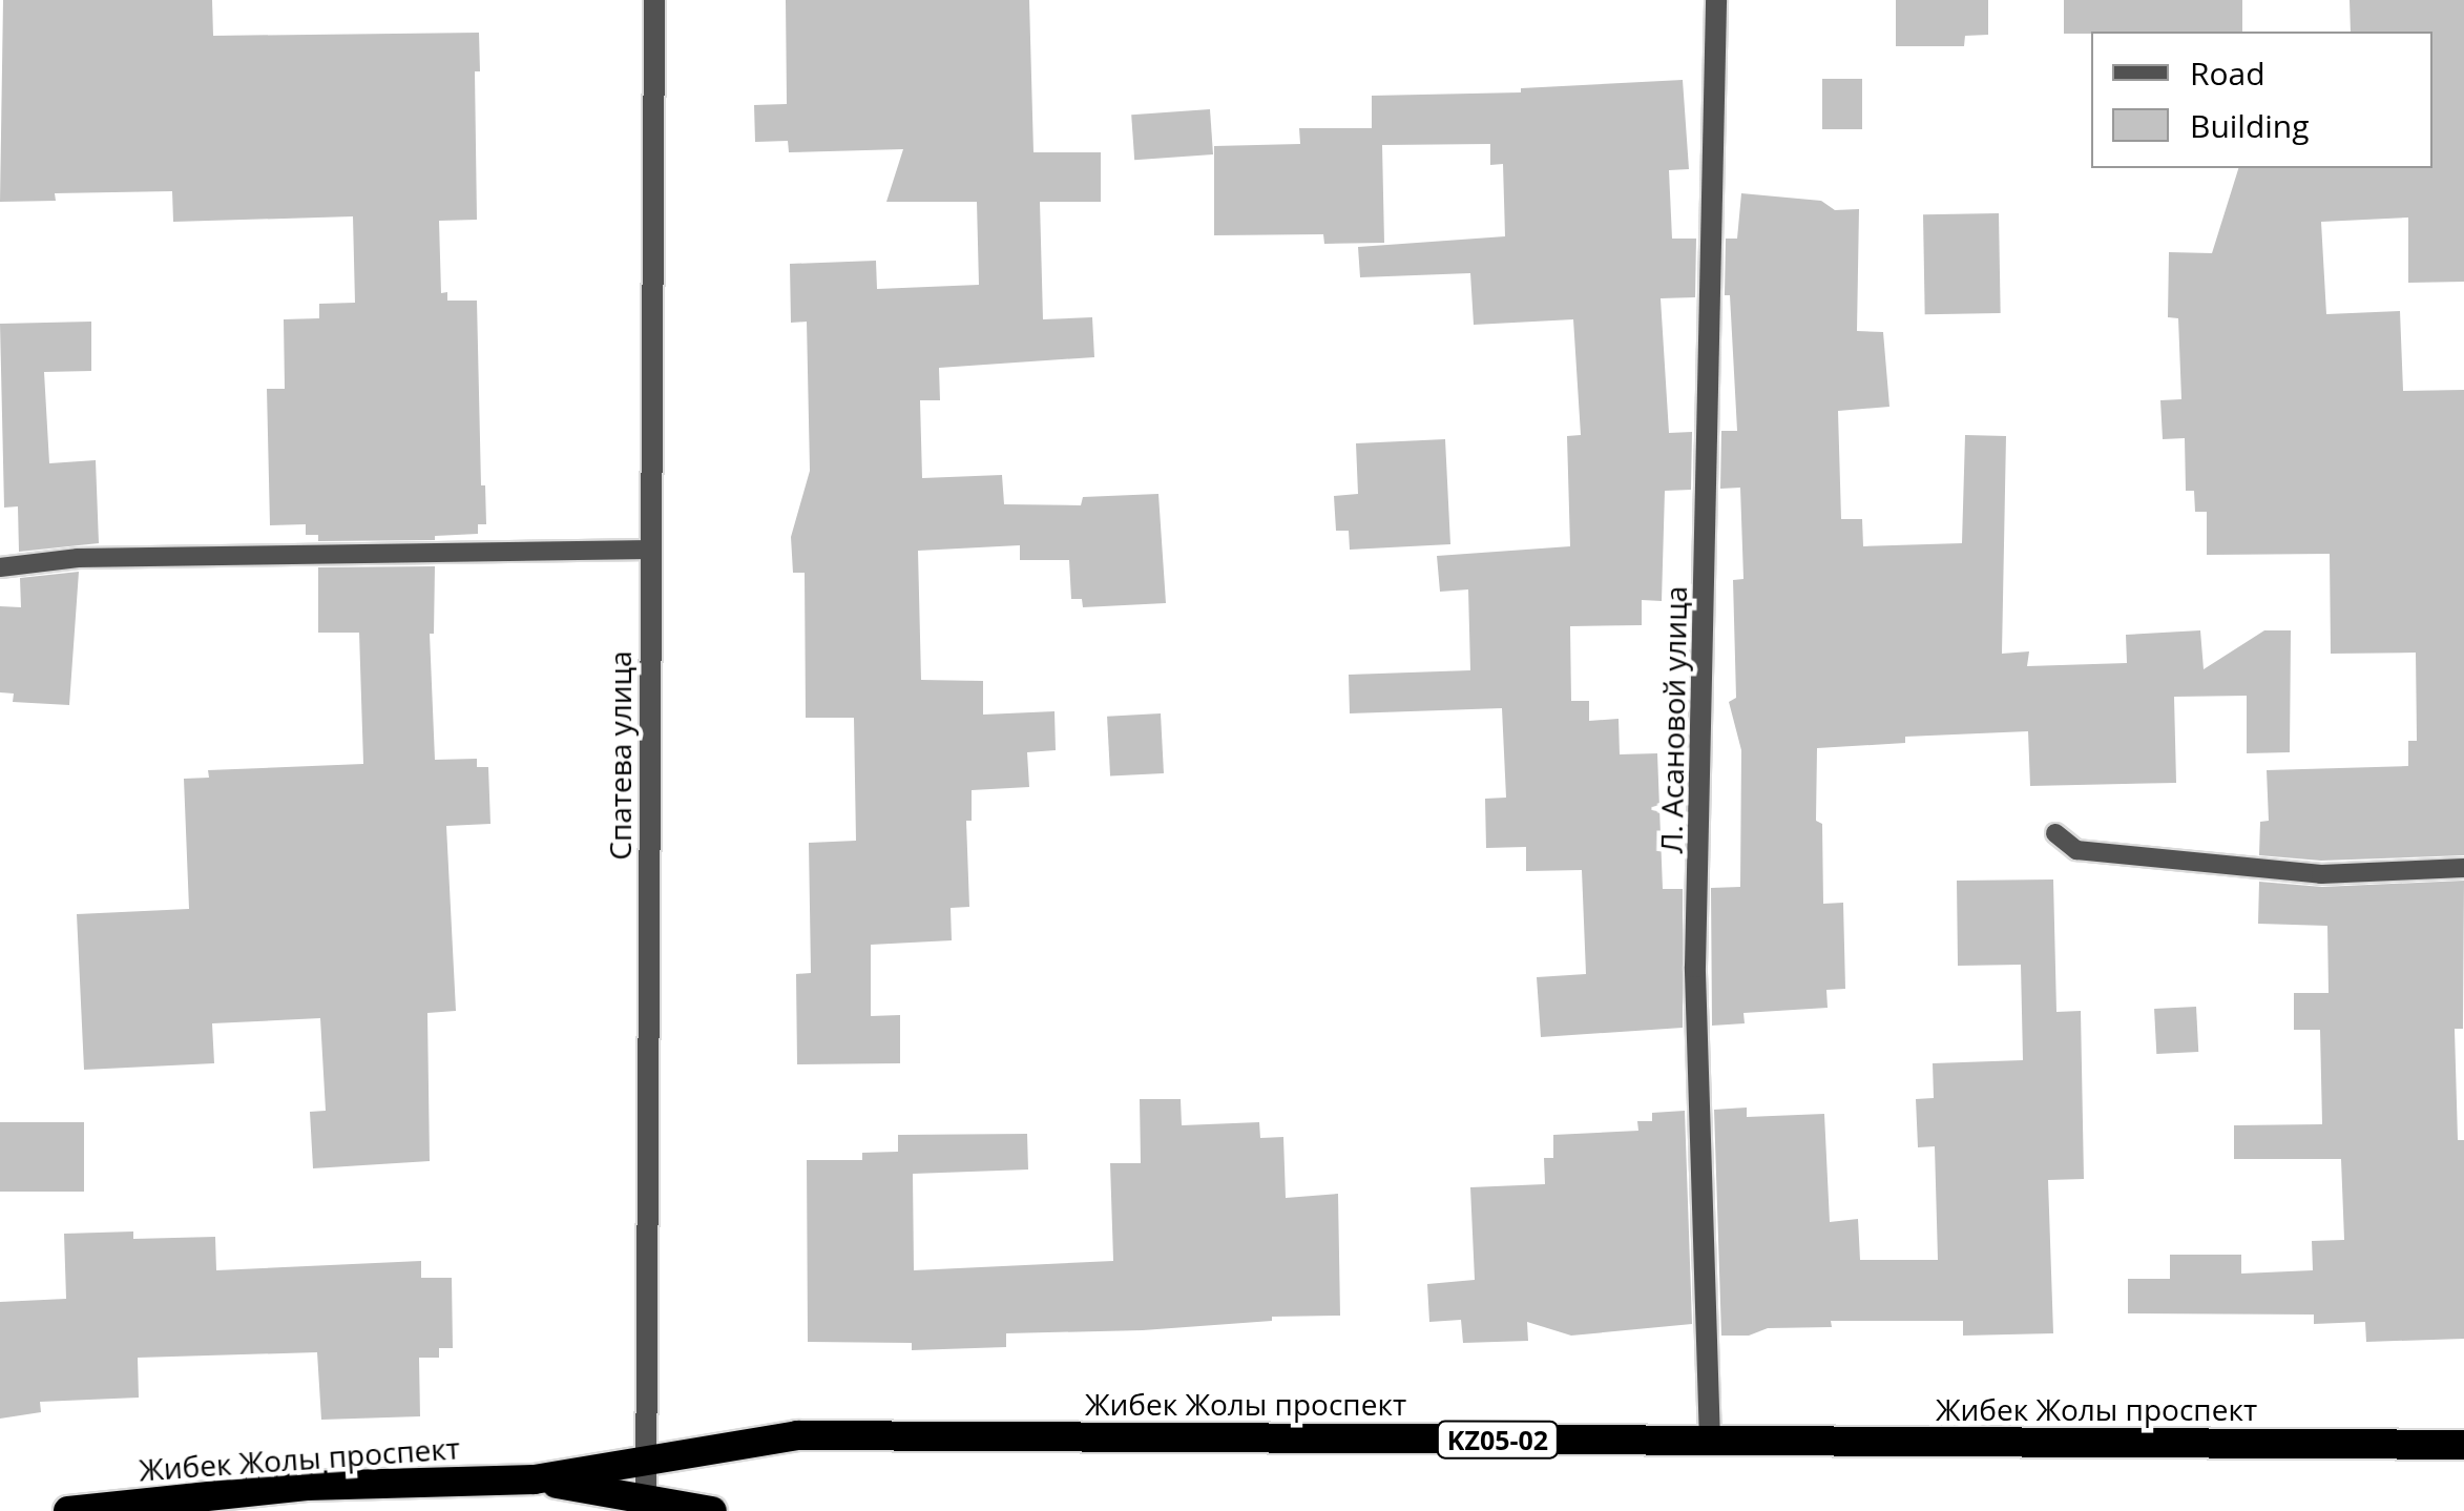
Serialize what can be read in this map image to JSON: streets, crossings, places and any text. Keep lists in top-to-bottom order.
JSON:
{
  "streets": {
    "highway": ["Жибек Жолы проспект", "KZ05-02"],
    "street": ["Л. Асановой улица", "Спатева улица"]
  },
  "crossings": [
    ["Л. Асановой улица", "Жибек Жолы проспект"],
    ["Спатева улица", "Жибек Жолы проспект"]
  ],
  "legend": ["Road", "Building"]
}
